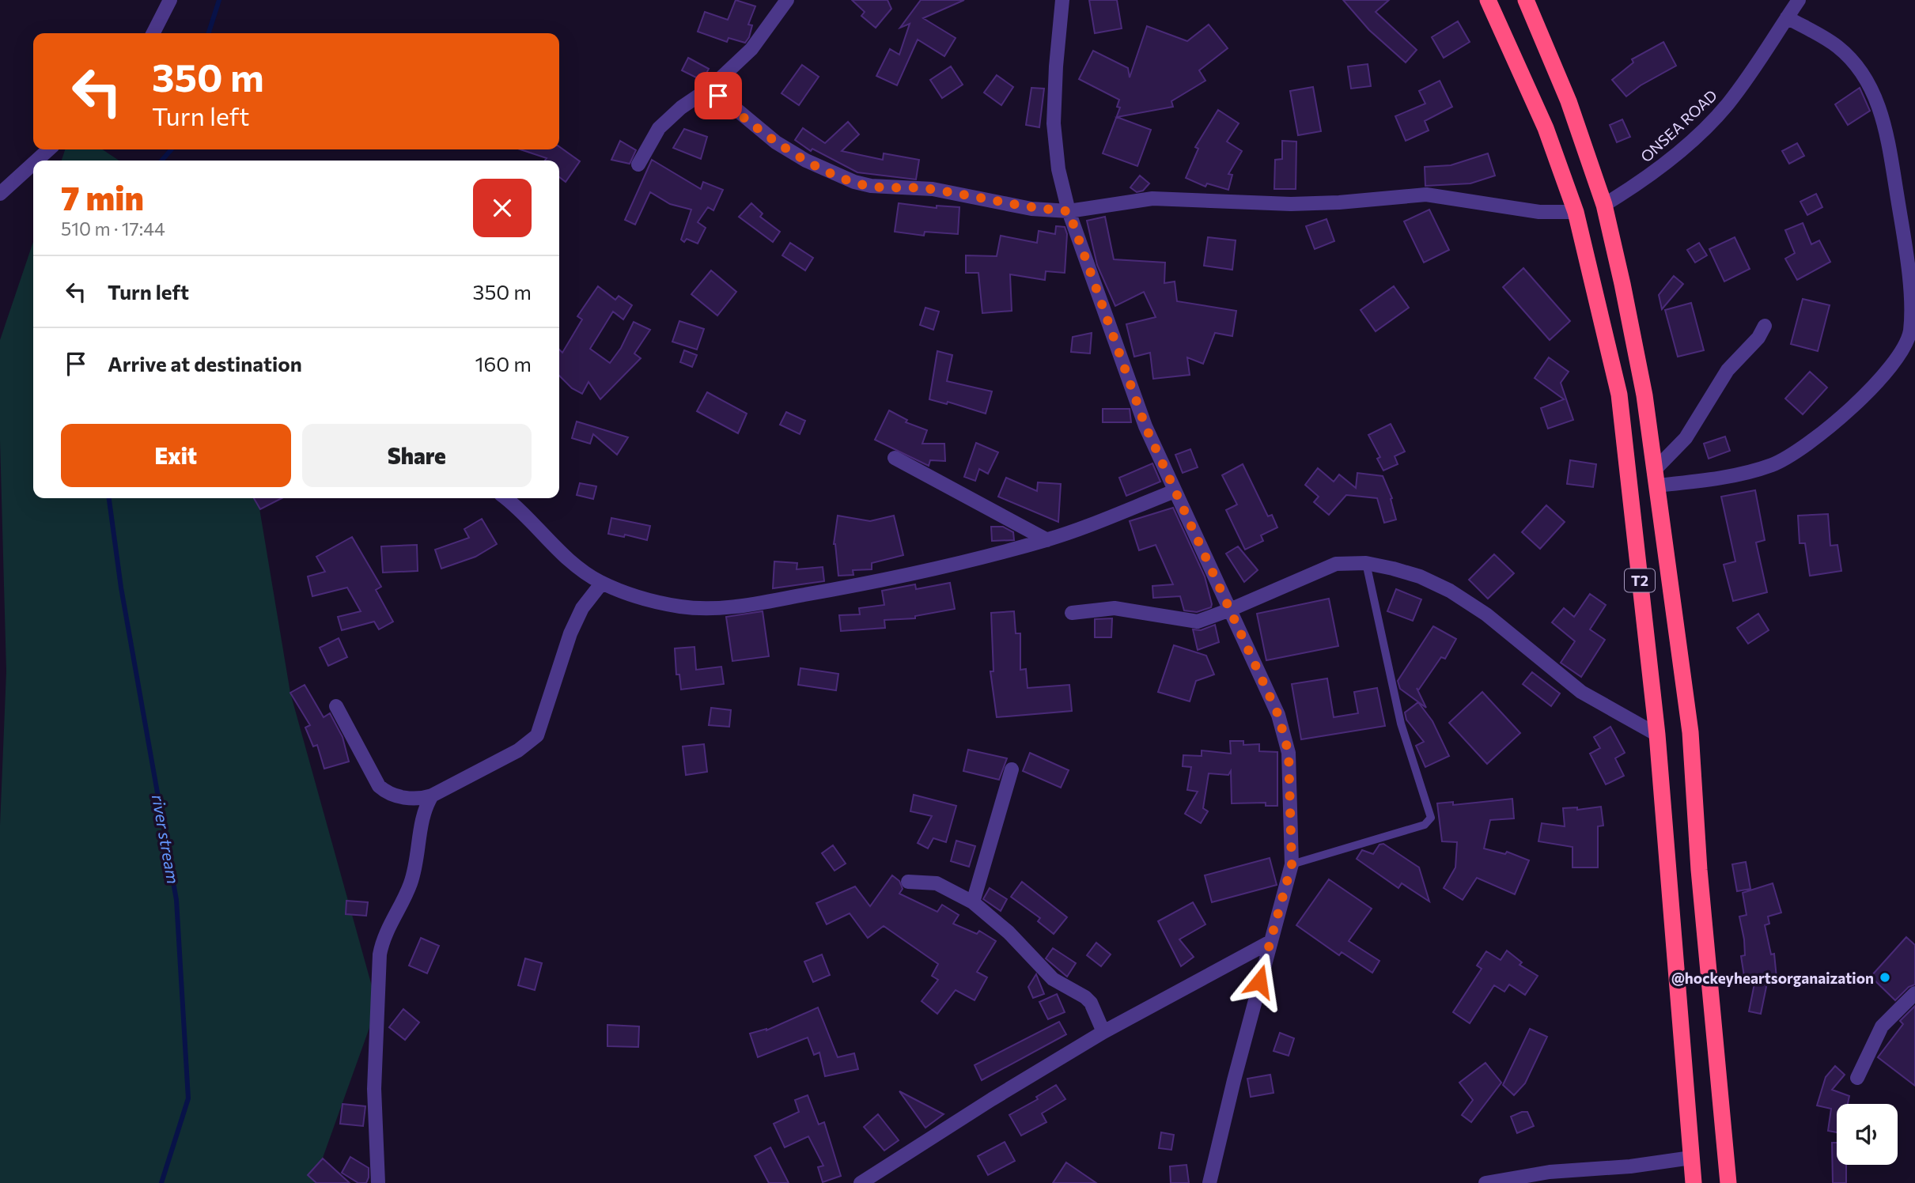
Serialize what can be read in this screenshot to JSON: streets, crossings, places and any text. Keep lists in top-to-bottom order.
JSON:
{
  "streets": {
    "highway": ["T2"],
    "street": ["ONSEA ROAD"]
  },
  "crossings": [
    ["ONSEA ROAD", "T2"]
  ],
  "water": ["river stream"],
  "places": ["@hockeyheartsorganaization"],
  "page": {
    "turn": ["350 m", "Turn left"],
    "heading": ["7 min", "510 m · 17:44"],
    "list": [
      {
        "name": "Turn left",
        "value": "350 m"
      },
      {
        "name": "Arrive at destination",
        "value": "160 m"
      }
    ],
    "buttons": ["Exit", "Share"]
  }
}
